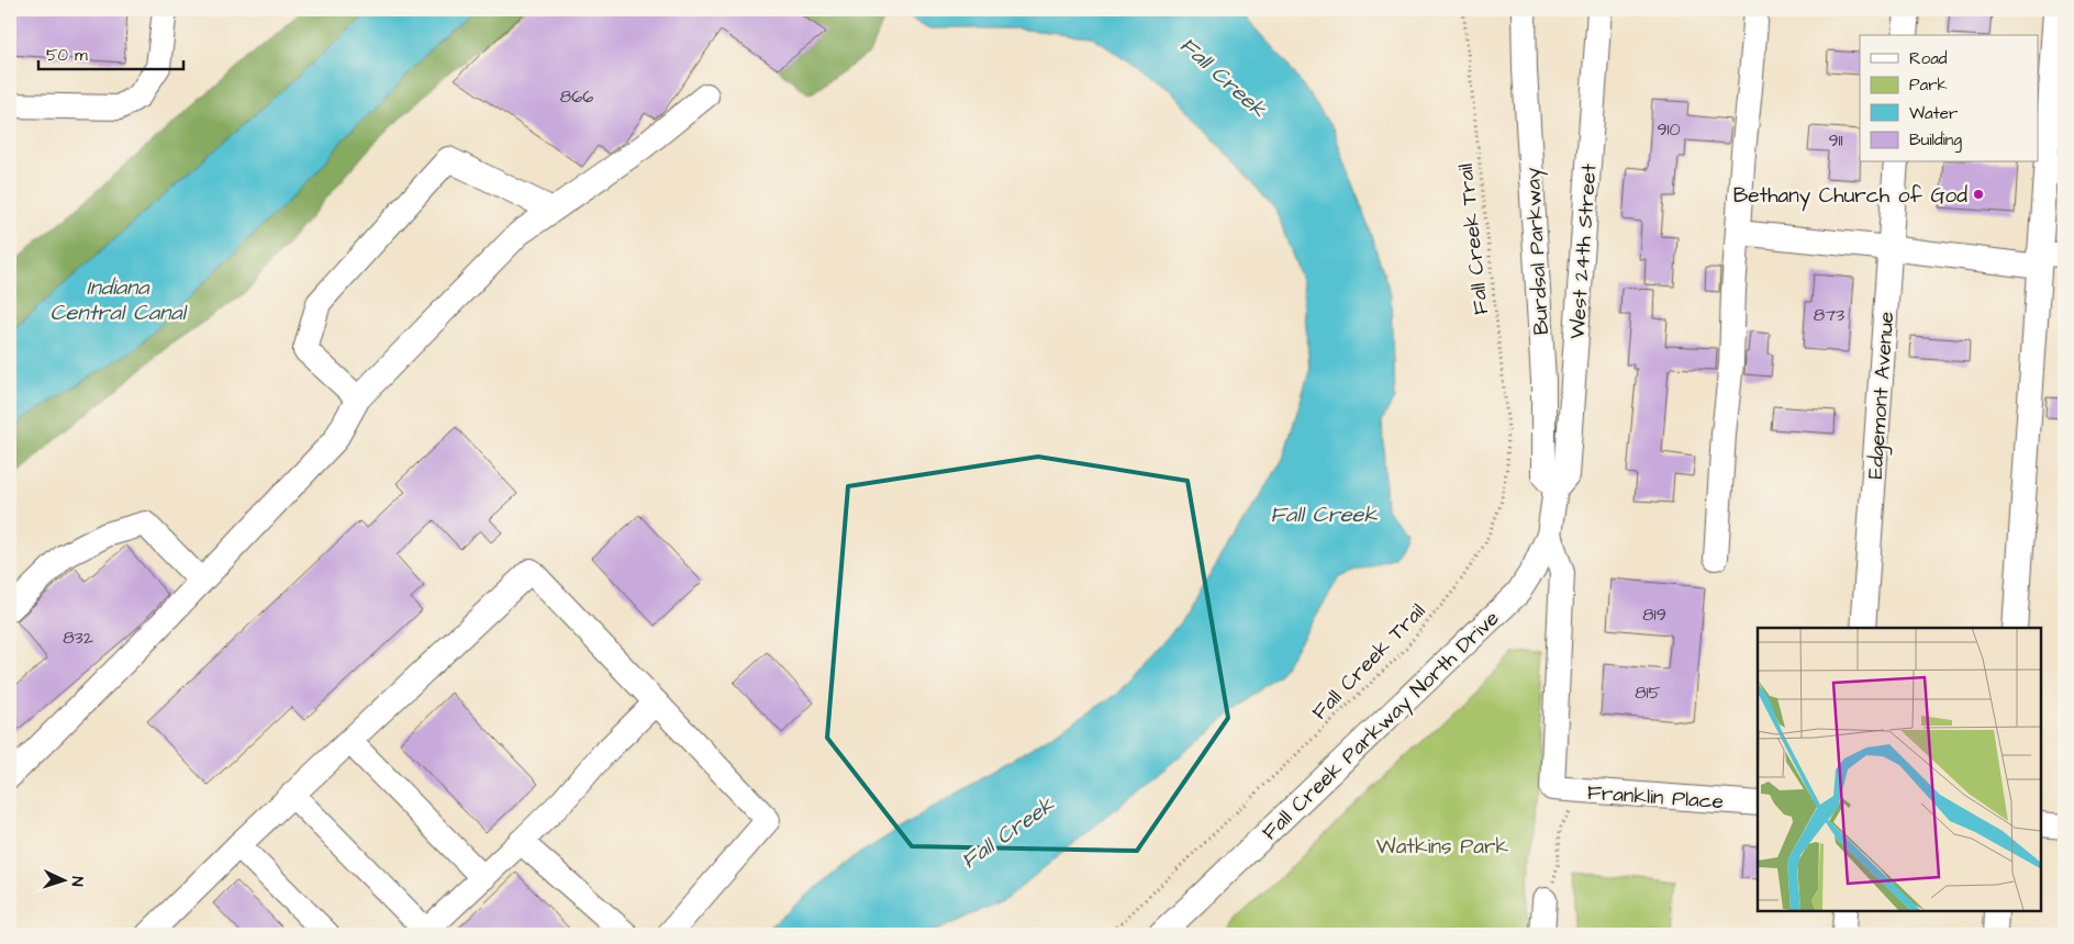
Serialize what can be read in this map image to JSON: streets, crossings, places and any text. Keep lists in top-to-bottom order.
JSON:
{
  "streets": {
    "street": [
      "Burdsal Parkway",
      "West 24th Street",
      "Edgemont Avenue",
      "Fall Creek Parkway North Drive",
      "Franklin Place"
    ],
    "path": ["Fall Creek Trail"]
  },
  "crossings": [
    ["Burdsal Parkway", "West 24th Street"],
    ["Burdsal Parkway", "Fall Creek Parkway North Drive"],
    ["West 24th Street", "Fall Creek Parkway North Drive"],
    ["Fall Creek Parkway North Drive", "Franklin Place"]
  ],
  "water": ["Fall Creek", "Indiana Central Canal"],
  "parks": ["Watkins Park"],
  "places": ["Bethany Church of God"],
  "house_numbers": [
    "866",
    "910",
    "911",
    "873",
    "819",
    "832",
    "815"
  ],
  "legend": [
    "Road",
    "Park",
    "Water",
    "Building"
  ],
  "scale_bar": "50 m",
  "north": "right"
}
